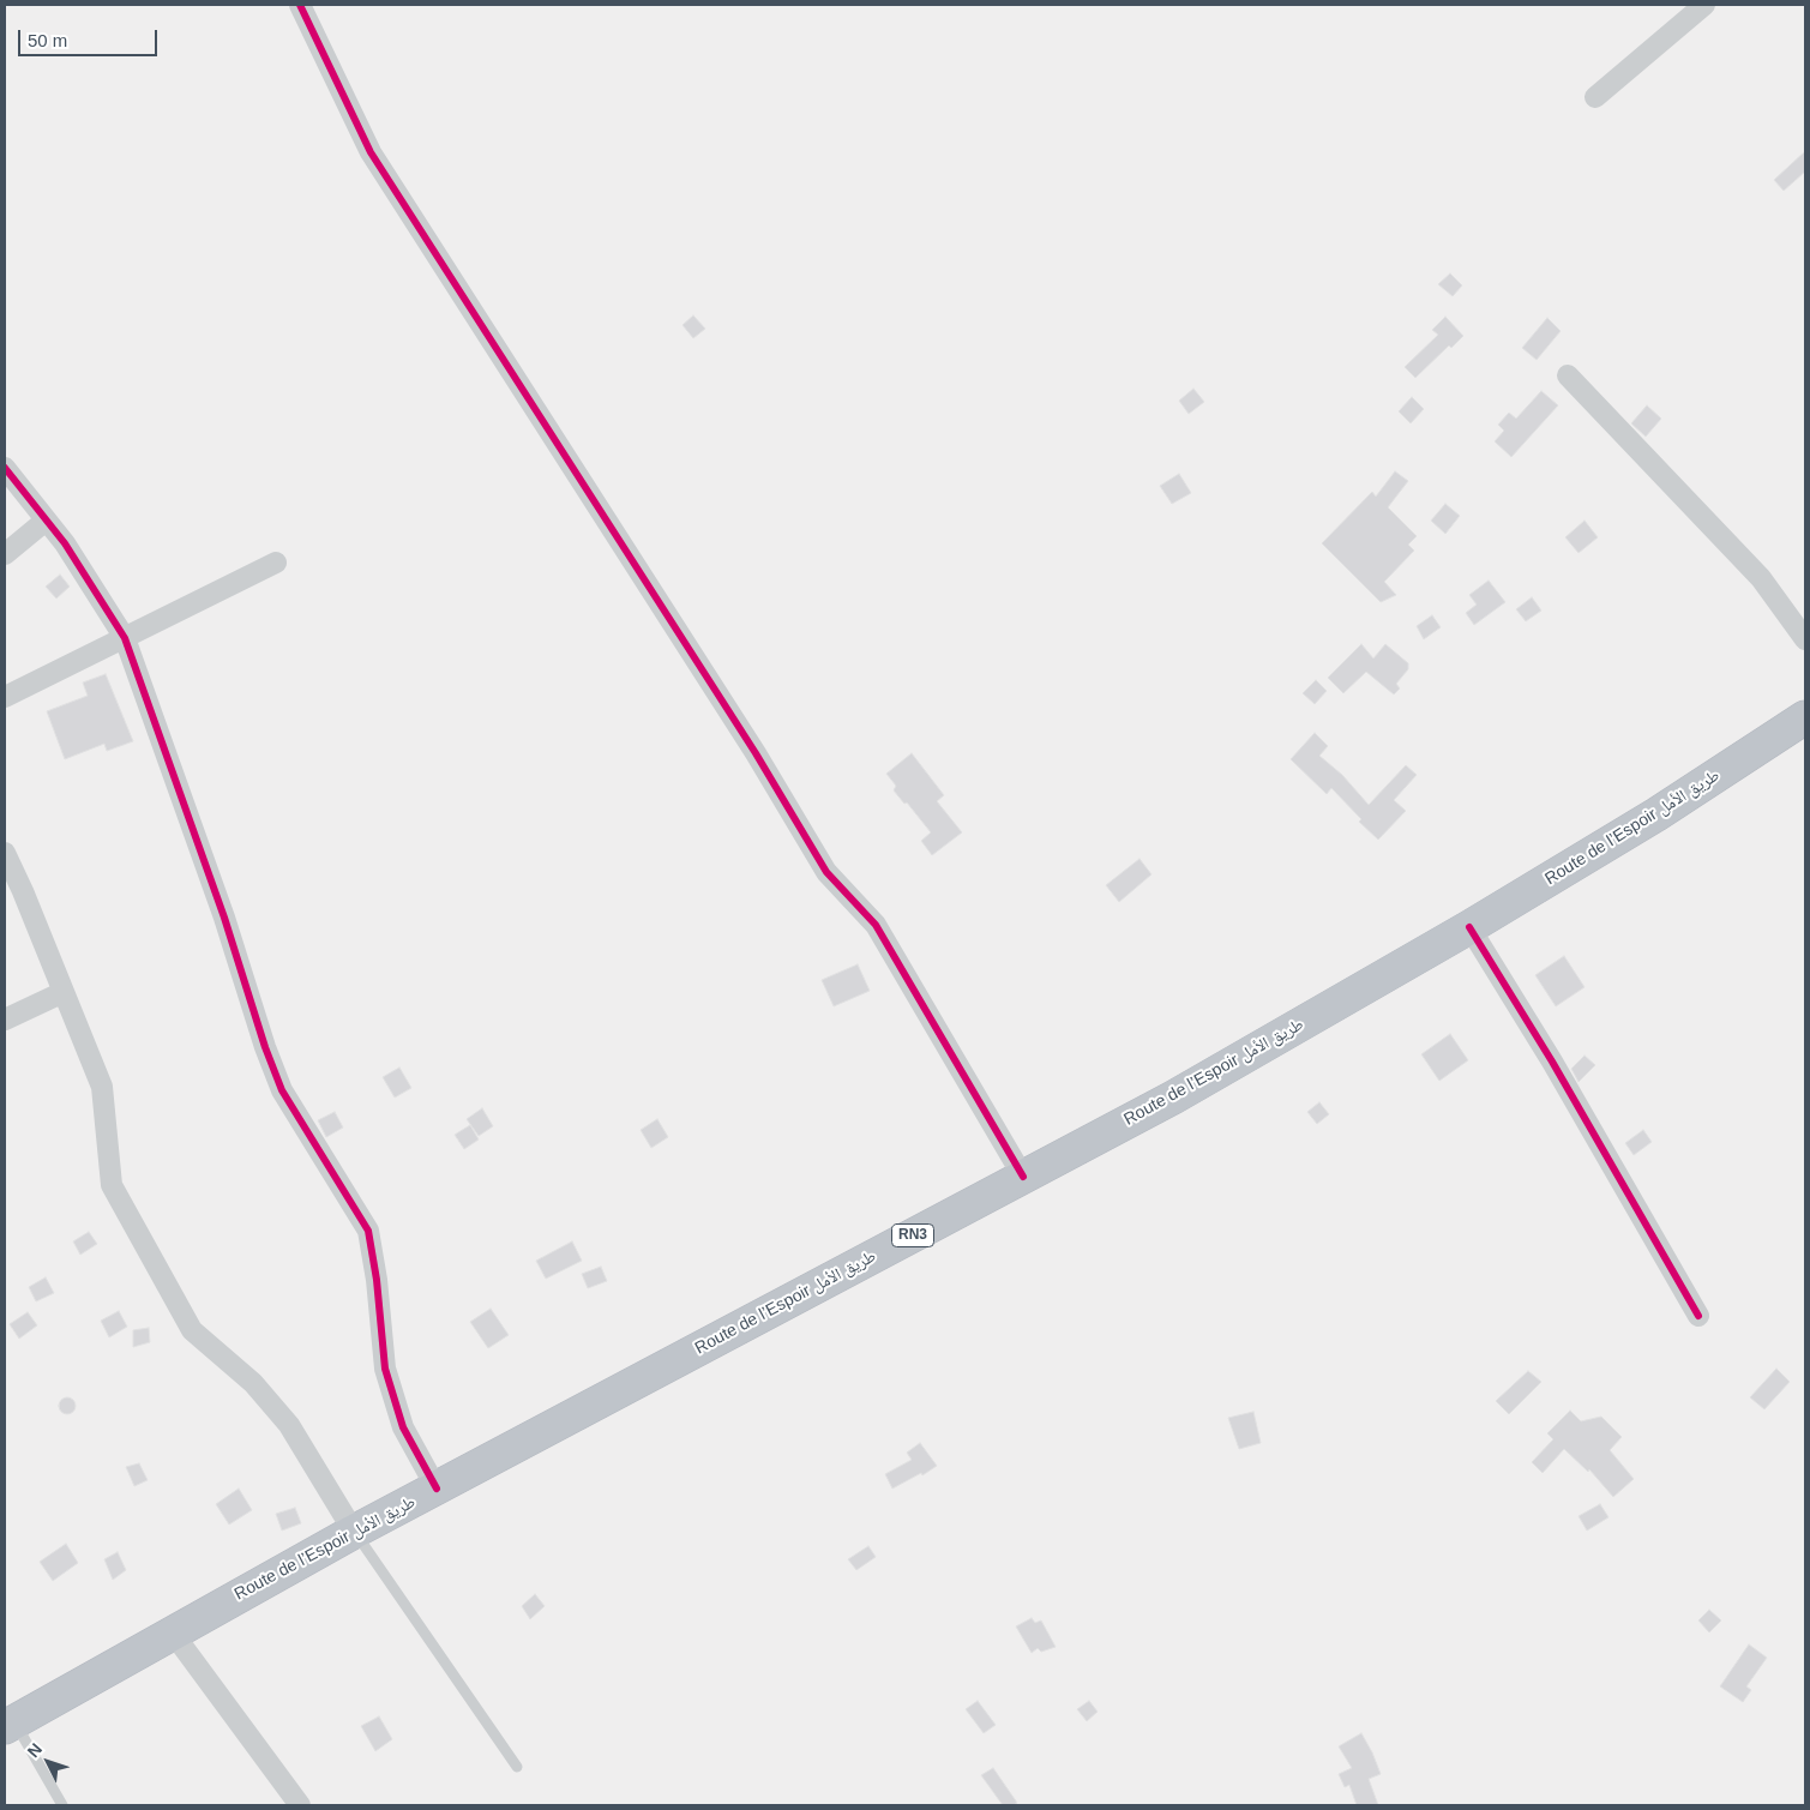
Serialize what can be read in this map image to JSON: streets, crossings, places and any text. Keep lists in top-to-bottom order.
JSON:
{
  "streets": {
    "highway": ["Route de l’Espoir طريق الأمل", "RN3"]
  },
  "scale_bar": "50 m",
  "north": "top left"
}
